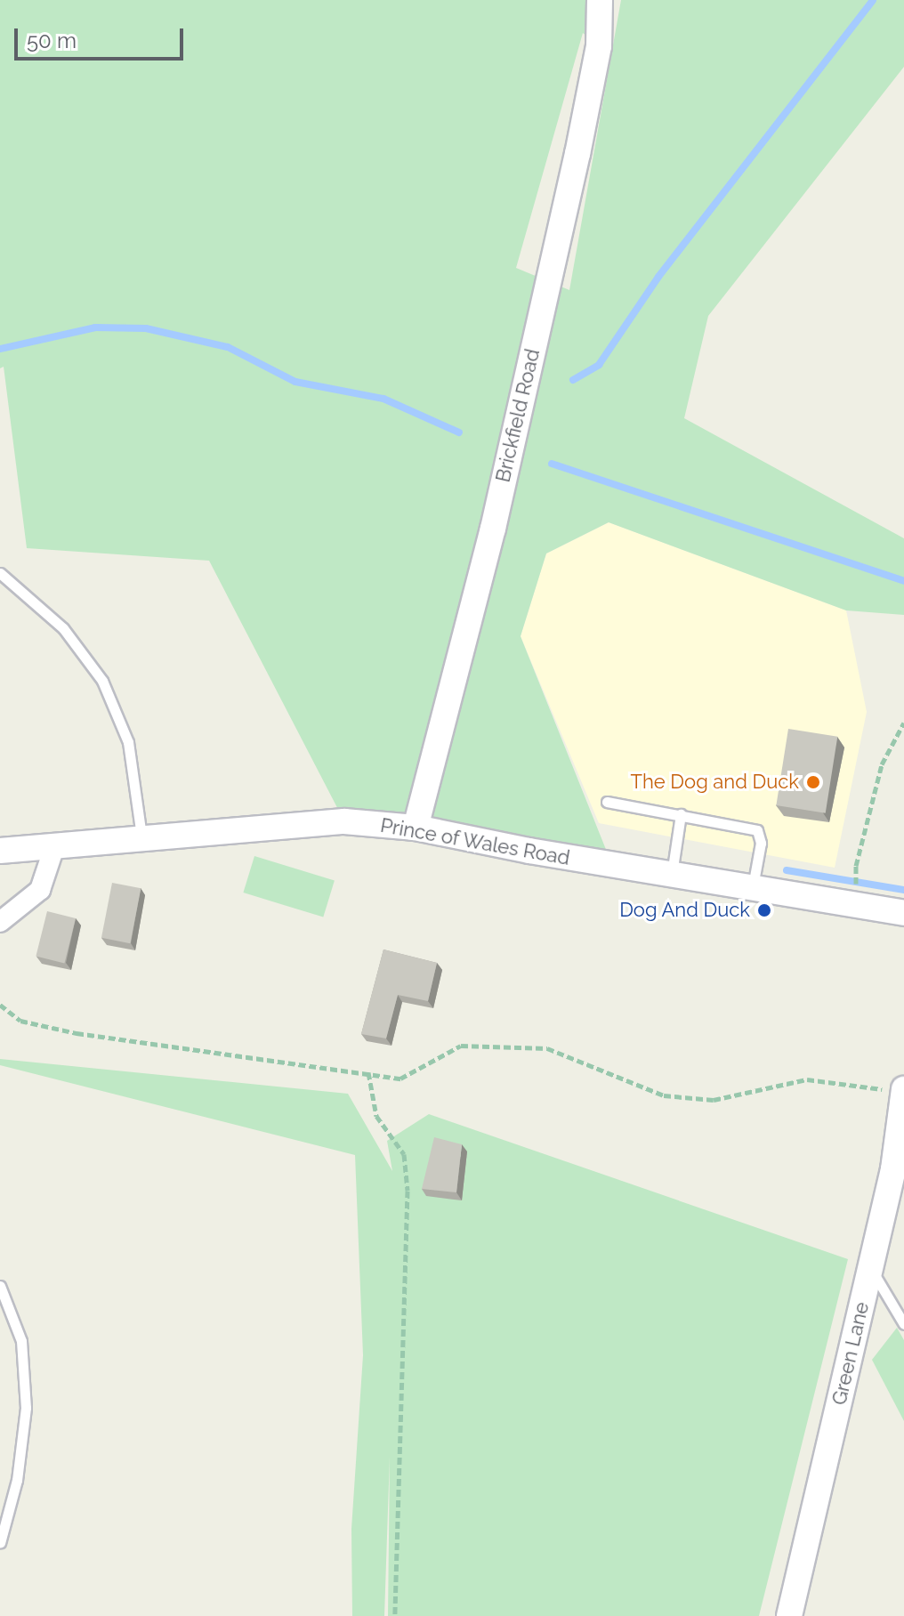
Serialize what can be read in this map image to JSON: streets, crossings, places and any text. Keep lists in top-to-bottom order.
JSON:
{
  "streets": {
    "street": ["Brickfield Road", "Prince of Wales Road", "Green Lane"]
  },
  "crossings": [
    ["Brickfield Road", "Prince of Wales Road"]
  ],
  "places": ["The Dog and Duck", "Dog And Duck"],
  "scale_bar": "50 m"
}
